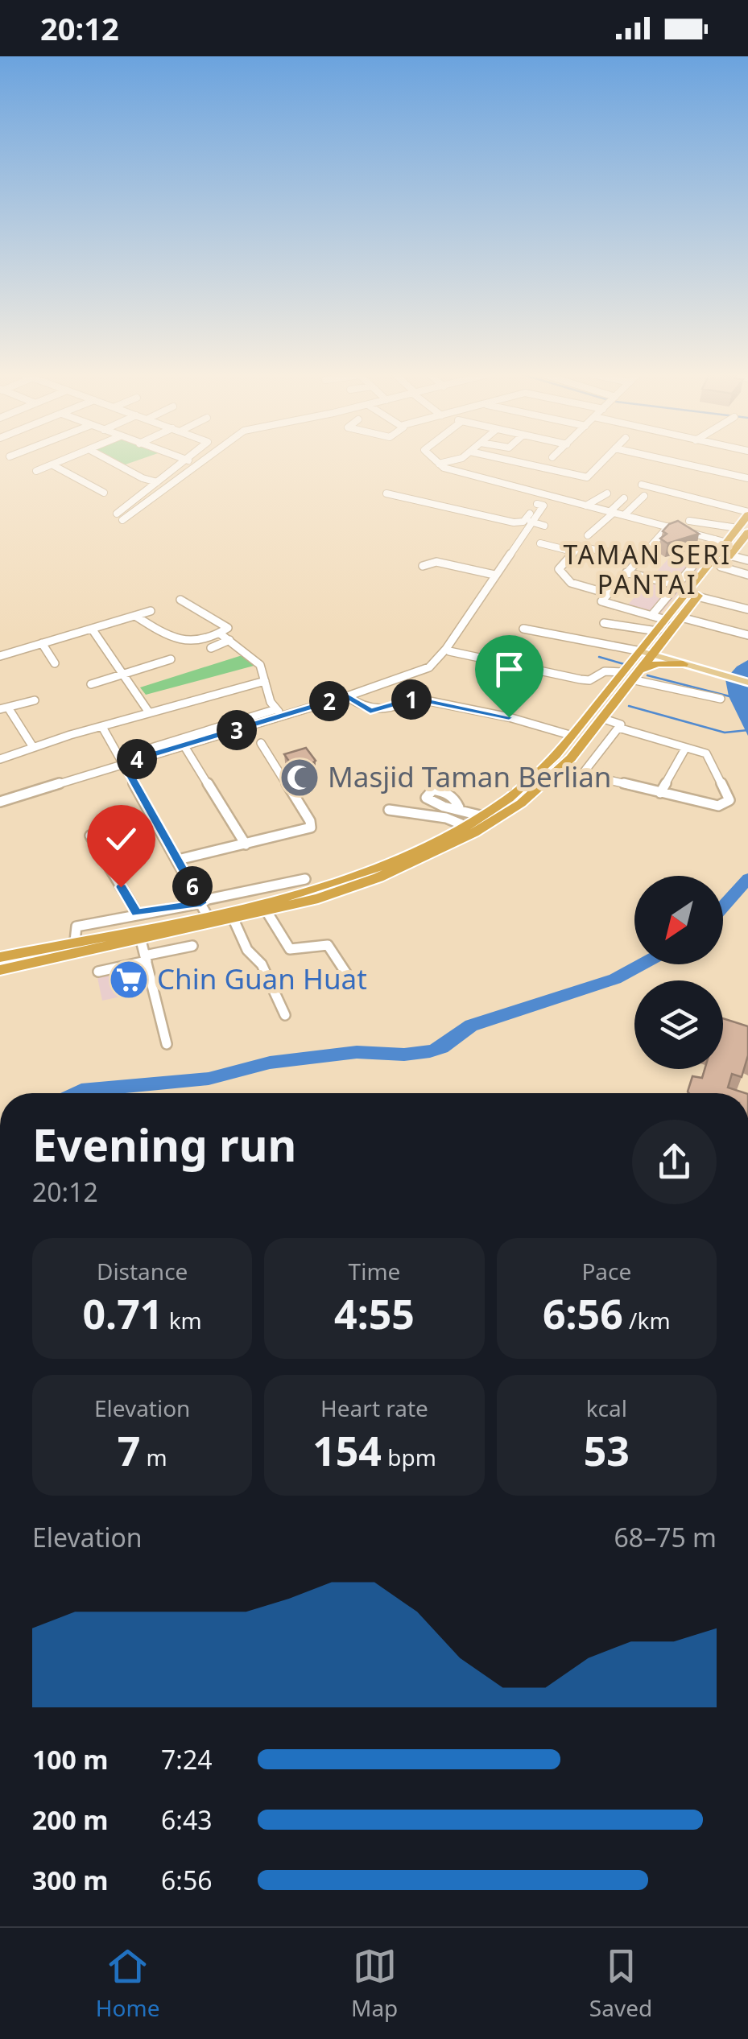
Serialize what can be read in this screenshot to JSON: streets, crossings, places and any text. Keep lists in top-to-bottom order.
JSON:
{
  "districts": ["TAMAN SERI PANTAI"],
  "places": {
    "mosque": ["Masjid Taman Berlian"],
    "supermarket": ["Chin Guan Huat"]
  },
  "north": "bottom left",
  "page": {
    "status": "20:12",
    "pins": [
      "1",
      "2",
      "3",
      "4",
      "6"
    ],
    "heading": ["Evening run", "20:12"],
    "stats": [
      ["Distance", "0.71 km"],
      ["Time", "4:55"],
      ["Pace", "6:56 /km"],
      ["Elevation", "7 m"],
      ["Heart rate", "154 bpm"],
      ["kcal", "53"]
    ],
    "chart": ["Elevation", "68–75 m"],
    "list": [
      {
        "name": "100 m",
        "note": "7:24"
      },
      {
        "name": "200 m",
        "note": "6:43"
      },
      {
        "name": "300 m",
        "note": "6:56"
      }
    ],
    "tabs": ["Home", "Map", "Saved"]
  }
}
